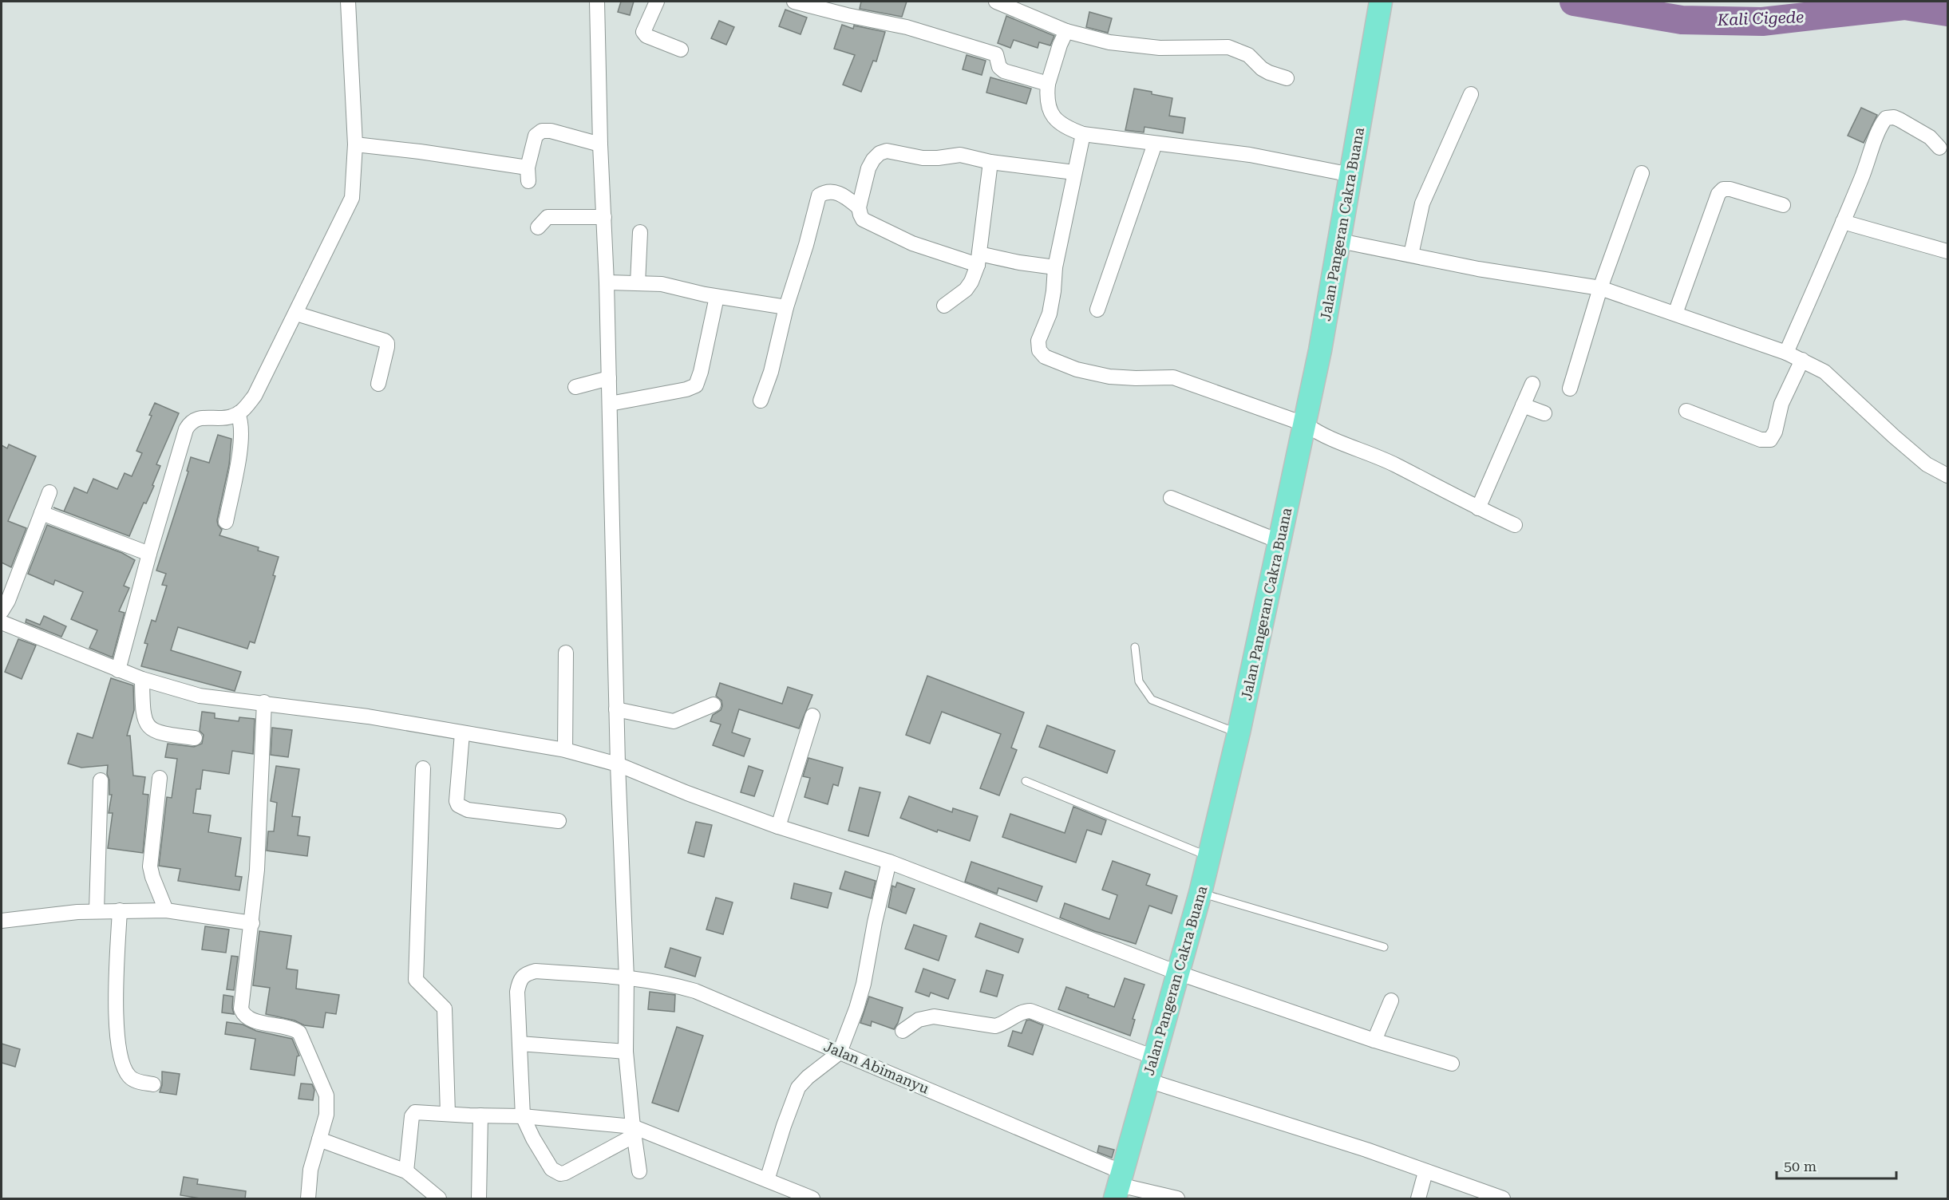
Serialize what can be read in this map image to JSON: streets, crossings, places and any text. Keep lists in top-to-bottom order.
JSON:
{
  "streets": {
    "main road": ["Jalan Pangeran Cakra Buana"],
    "street": ["Jalan Abimanyu"]
  },
  "crossings": [
    ["Jalan Pangeran Cakra Buana", "Jalan Abimanyu"]
  ],
  "water": ["Kali Cigede"],
  "scale_bar": "50 m"
}
